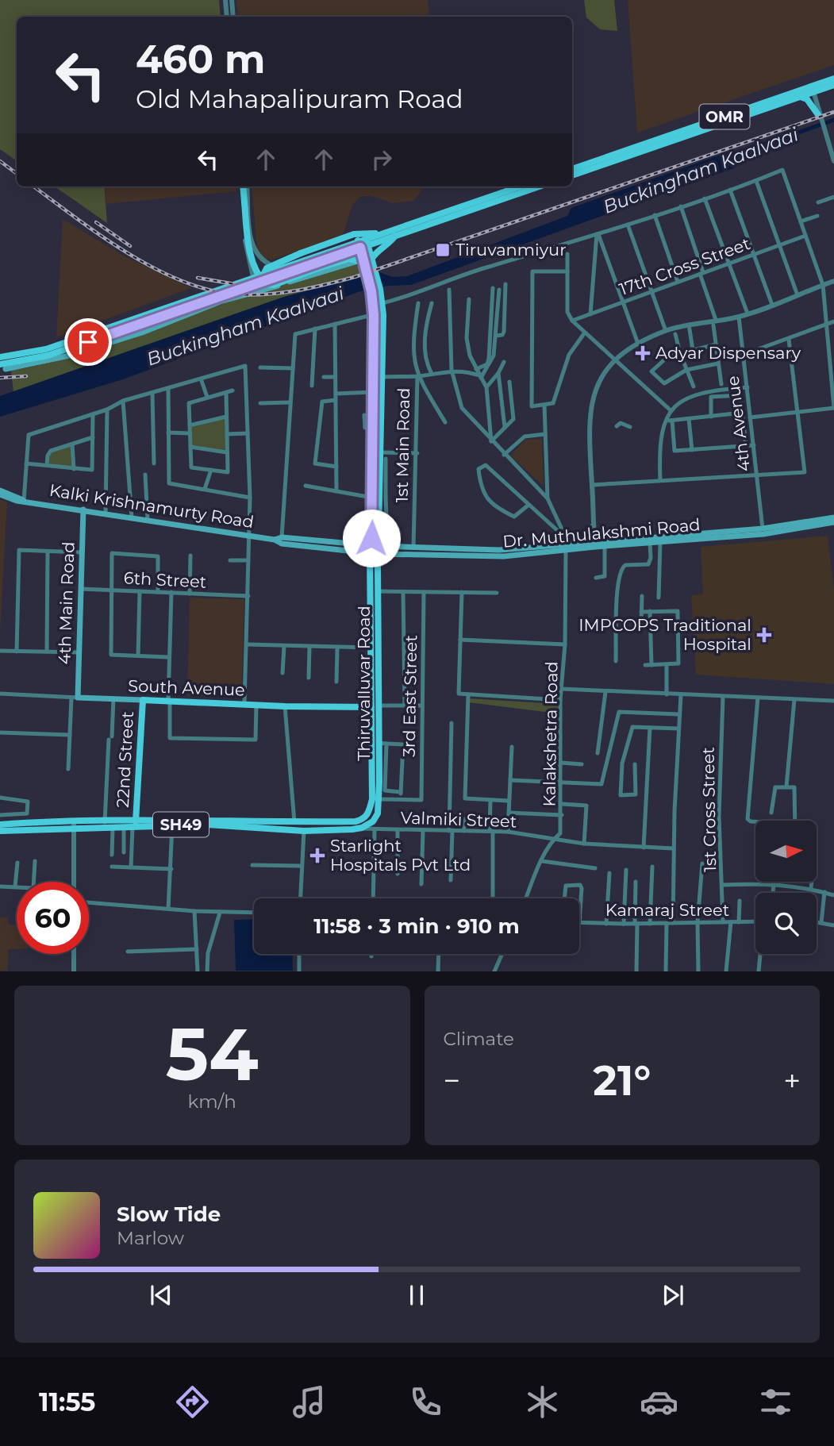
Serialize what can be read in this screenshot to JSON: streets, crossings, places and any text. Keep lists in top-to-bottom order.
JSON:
{
  "streets": {
    "main road": [
      "OMR",
      "Kalki Krishnamurty Road",
      "Dr. Muthulakshmi Road",
      "4th Main Road",
      "Thiruvalluvar Road",
      "South Avenue",
      "22nd Street",
      "SH49"
    ],
    "street": [
      "17th Cross Street",
      "4th Avenue",
      "1st Main Road",
      "6th Street",
      "3rd East Street",
      "Kalakshetra Road",
      "1st Cross Street",
      "Valmiki Street",
      "Kamaraj Street"
    ]
  },
  "crossings": [
    ["4th Avenue", "Dr. Muthulakshmi Road"],
    ["1st Main Road", "Dr. Muthulakshmi Road"],
    ["Kalki Krishnamurty Road", "Dr. Muthulakshmi Road"],
    ["Kalki Krishnamurty Road", "4th Main Road"],
    ["Kalki Krishnamurty Road", "Thiruvalluvar Road"],
    ["Kalki Krishnamurty Road", "SH49"],
    ["Dr. Muthulakshmi Road", "Thiruvalluvar Road"],
    ["Dr. Muthulakshmi Road", "Kalakshetra Road"],
    ["Dr. Muthulakshmi Road", "SH49"],
    ["6th Street", "4th Main Road"],
    ["4th Main Road", "South Avenue"],
    ["Thiruvalluvar Road", "South Avenue"],
    ["Thiruvalluvar Road", "Valmiki Street"],
    ["Thiruvalluvar Road", "SH49"],
    ["South Avenue", "22nd Street"],
    ["South Avenue", "SH49"],
    ["Kalakshetra Road", "Valmiki Street"],
    ["22nd Street", "SH49"],
    ["1st Cross Street", "Kamaraj Street"],
    ["Valmiki Street", "SH49"]
  ],
  "water": ["Buckingham Kaalvaai"],
  "places": {
    "transit": ["Tiruvanmiyur"],
    "health": ["Adyar Dispensary", "IMPCOPS Traditional Hospital", "Starlight Hospitals Pvt Ltd"]
  },
  "north": "right",
  "page": {
    "turn": ["460 m", "Old Mahapalipuram Road"],
    "limit": "60",
    "trip": "11:58 · 3 min · 910 m",
    "tile": [
      ["54", "km/h"],
      "Climate"
    ],
    "heat": ["−", "21°", "+"],
    "song": ["Slow Tide", "Marlow"],
    "tabs": "11:55"
  }
}
